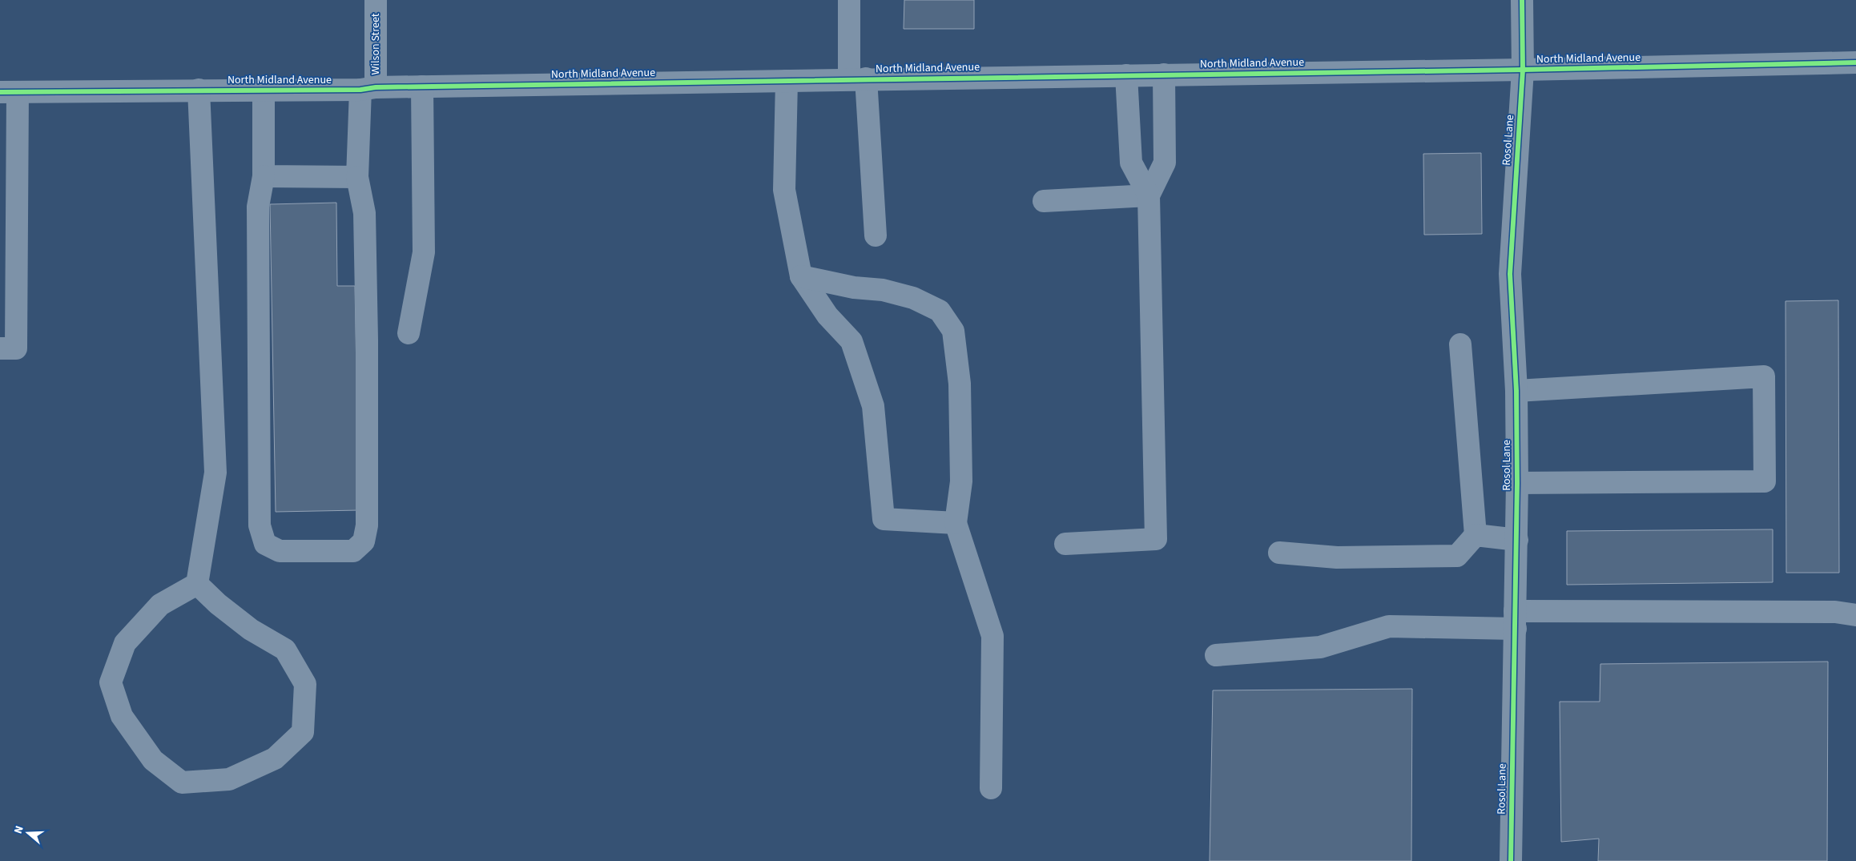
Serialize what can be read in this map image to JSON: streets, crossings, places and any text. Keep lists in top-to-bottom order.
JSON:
{
  "streets": {
    "street": ["Wilson Street", "North Midland Avenue", "Rosol Lane"]
  },
  "crossings": [
    ["Wilson Street", "North Midland Avenue"],
    ["North Midland Avenue", "Rosol Lane"]
  ],
  "north": "left"
}
